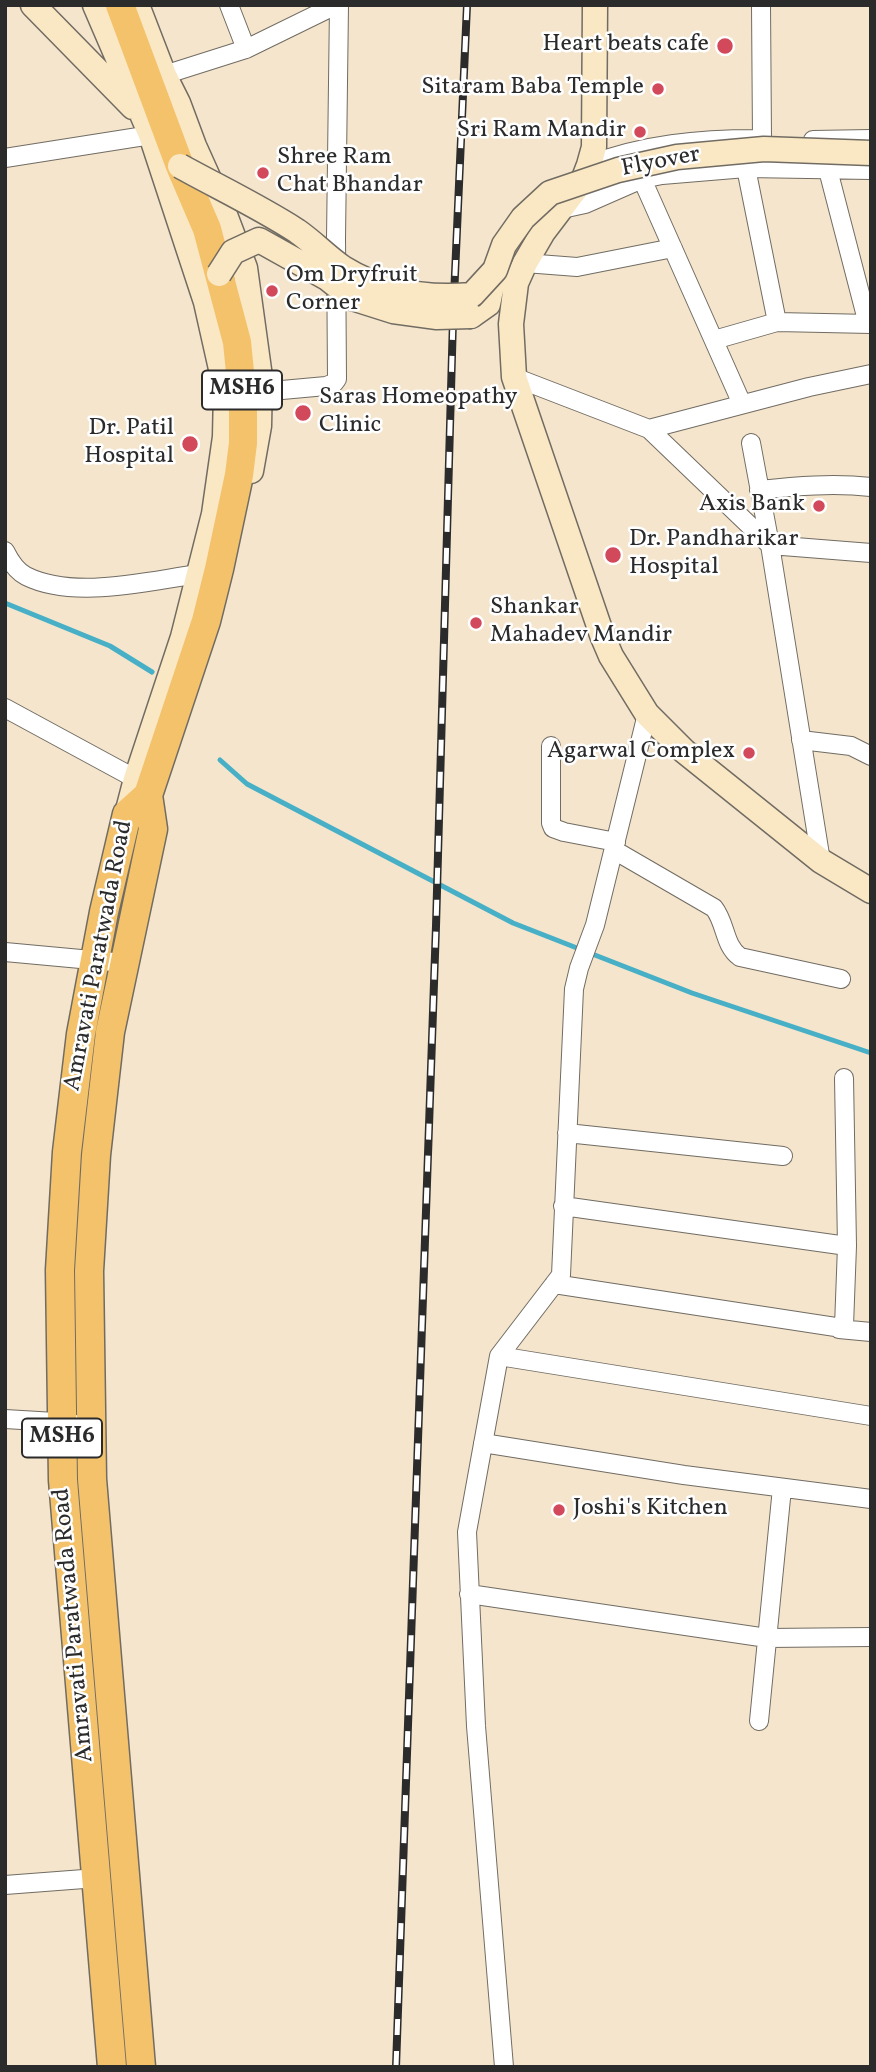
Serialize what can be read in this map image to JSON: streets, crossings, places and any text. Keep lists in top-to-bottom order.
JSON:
{
  "streets": {
    "main road": ["Flyover", "MSH6", "Amravati Paratwada Road"]
  },
  "crossings": [
    ["Flyover", "MSH6"],
    ["MSH6", "Amravati Paratwada Road"]
  ],
  "places": [
    "Heart beats cafe",
    "Sitaram Baba Temple",
    "Sri Ram Mandir",
    "Shree Ram Chat Bhandar",
    "Om Dryfruit Corner",
    "Saras Homeopathy Clinic",
    "Dr. Patil Hospital",
    "Axis Bank",
    "Dr. Pandharikar Hospital",
    "Shankar Mahadev Mandir",
    "Agarwal Complex",
    "Joshi's Kitchen"
  ]
}
